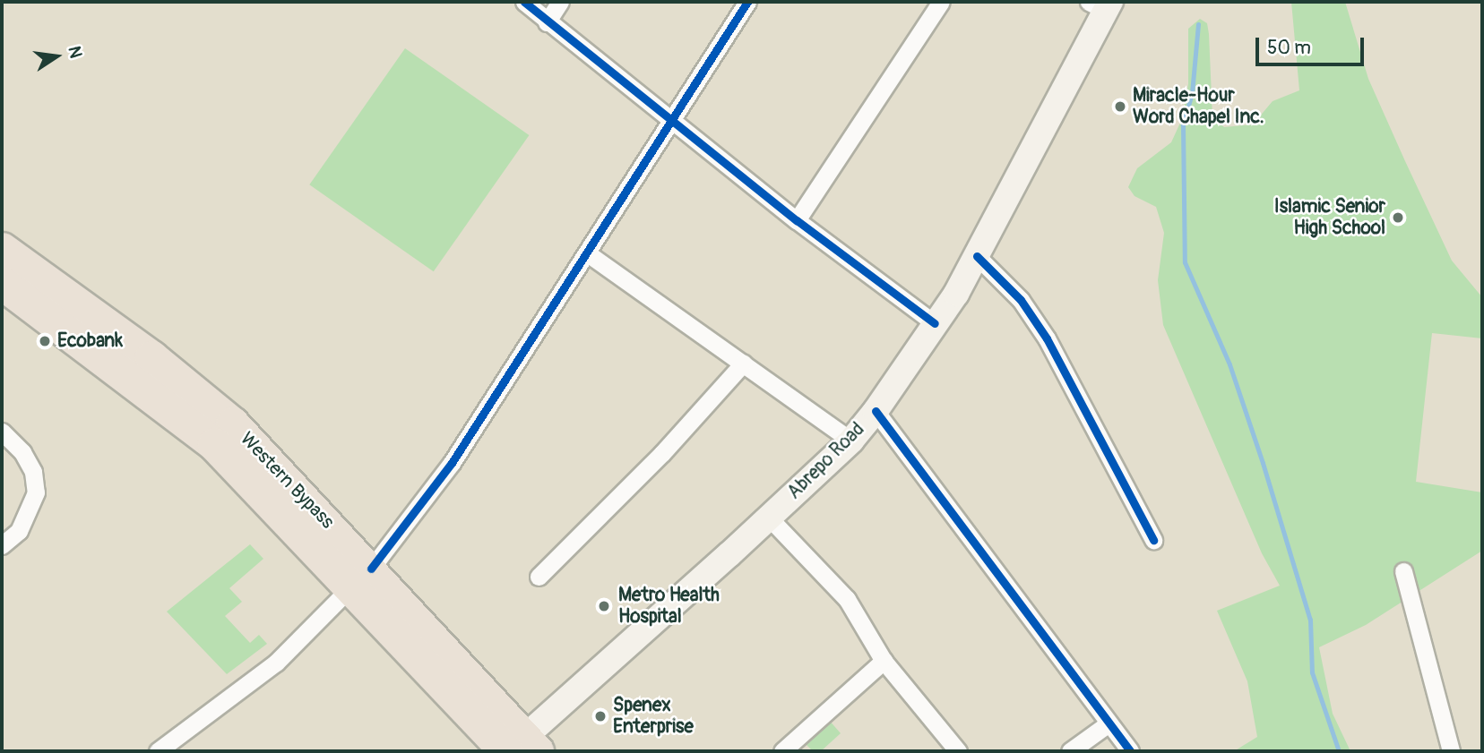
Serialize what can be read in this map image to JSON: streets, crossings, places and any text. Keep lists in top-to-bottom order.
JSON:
{
  "streets": {
    "highway": ["Western Bypass"],
    "main road": ["Abrepo Road"]
  },
  "crossings": [
    ["Abrepo Road", "Western Bypass"]
  ],
  "places": [
    "Miracle-Hour Word Chapel Inc.",
    "Islamic Senior High School",
    "Ecobank",
    "Metro Health Hospital",
    "Spenex Enterprise"
  ],
  "scale_bar": "50 m",
  "north": "right"
}
